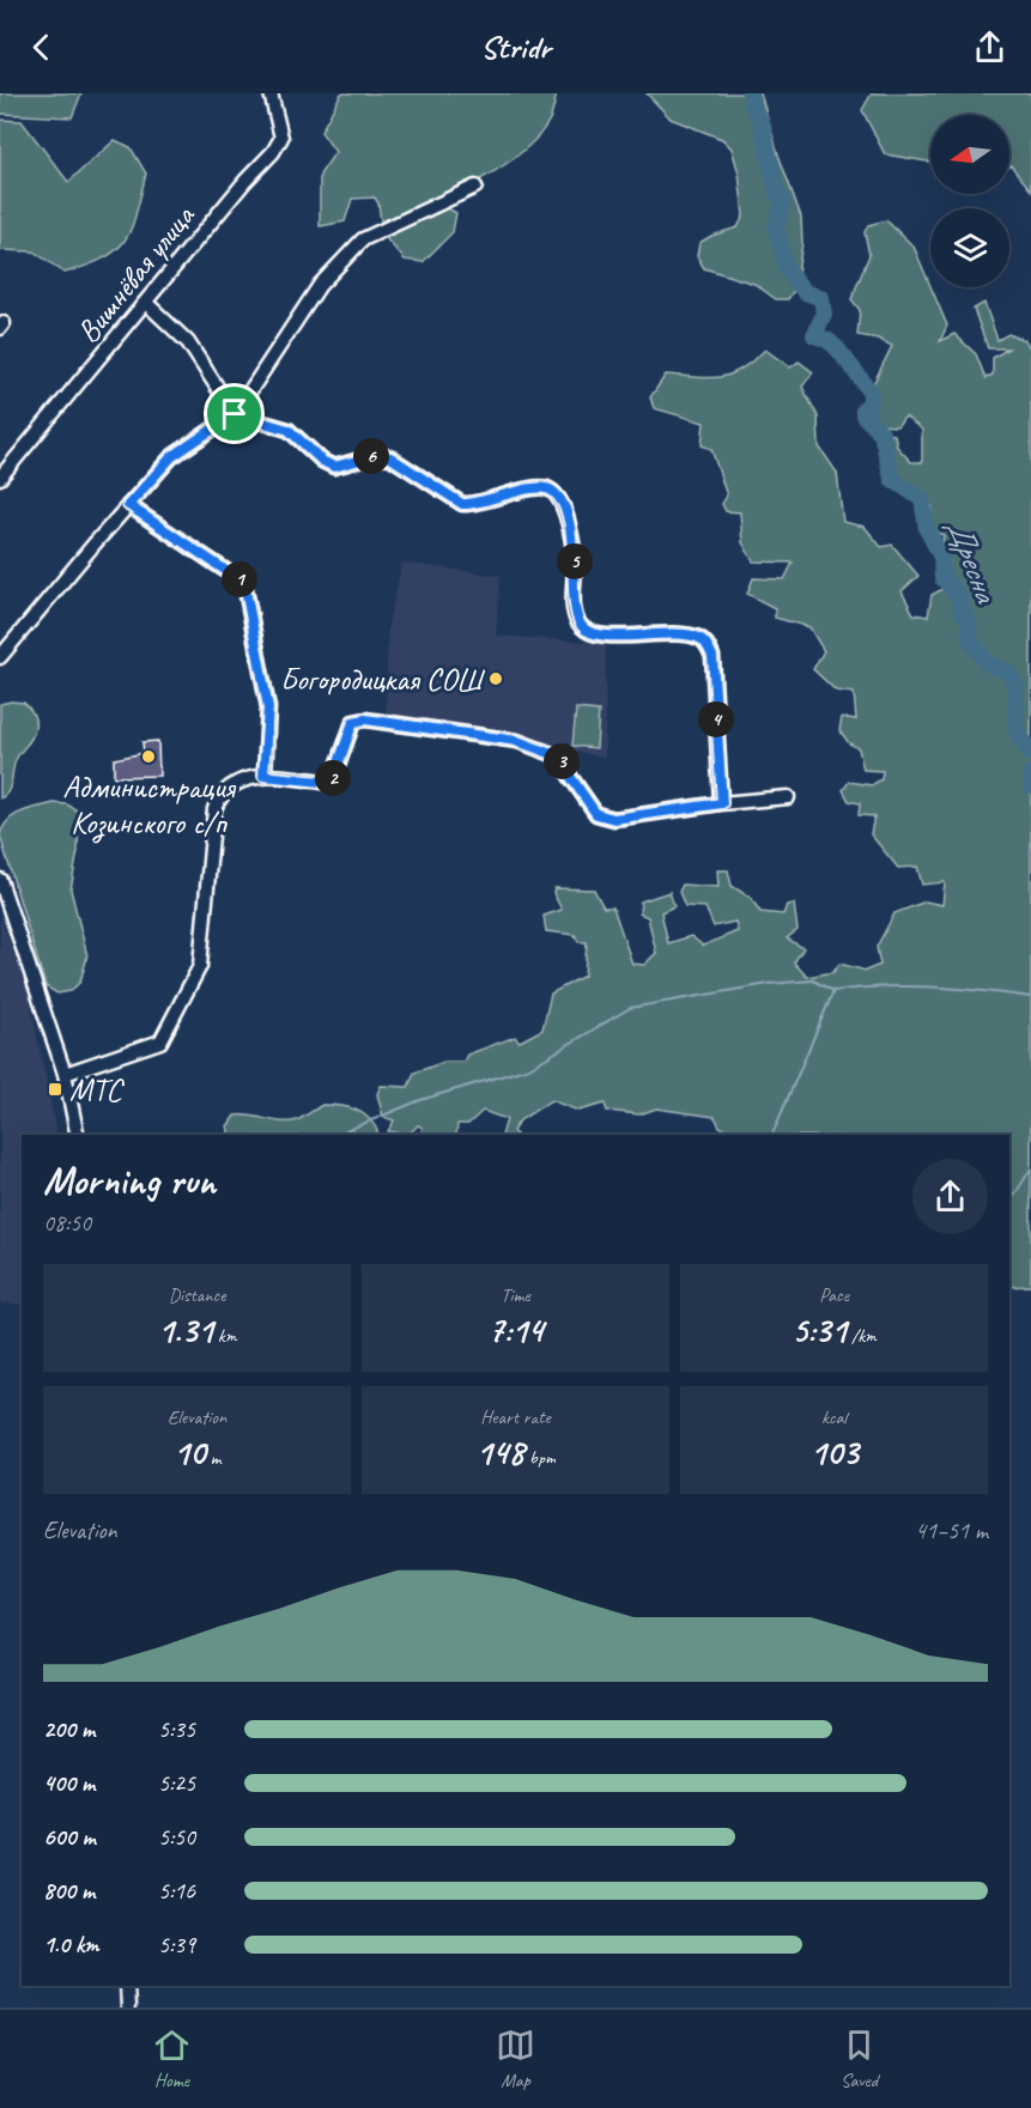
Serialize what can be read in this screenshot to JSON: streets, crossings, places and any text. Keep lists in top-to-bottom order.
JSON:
{
  "streets": {
    "street": ["Вишнёвая улица"]
  },
  "water": ["Дресна"],
  "places": {
    "other": ["Богородицкая СОШ", "Администрация Козинского с/п"],
    "transit": ["МТС"]
  },
  "north": "left",
  "page": {
    "header": "Stridr",
    "pins": [
      "6",
      "5",
      "1",
      "4",
      "3",
      "2"
    ],
    "heading": ["Morning run", "08:50"],
    "stats": [
      ["Distance", "1.31 km"],
      ["Time", "7:14"],
      ["Pace", "5:31 /km"],
      ["Elevation", "10 m"],
      ["Heart rate", "148 bpm"],
      ["kcal", "103"]
    ],
    "chart": ["Elevation", "41–51 m"],
    "list": [
      {
        "name": "200 m",
        "note": "5:35"
      },
      {
        "name": "400 m",
        "note": "5:25"
      },
      {
        "name": "600 m",
        "note": "5:50"
      },
      {
        "name": "800 m",
        "note": "5:16"
      },
      {
        "name": "1.0 km",
        "note": "5:39"
      }
    ],
    "tabs": ["Home", "Map", "Saved"]
  }
}
